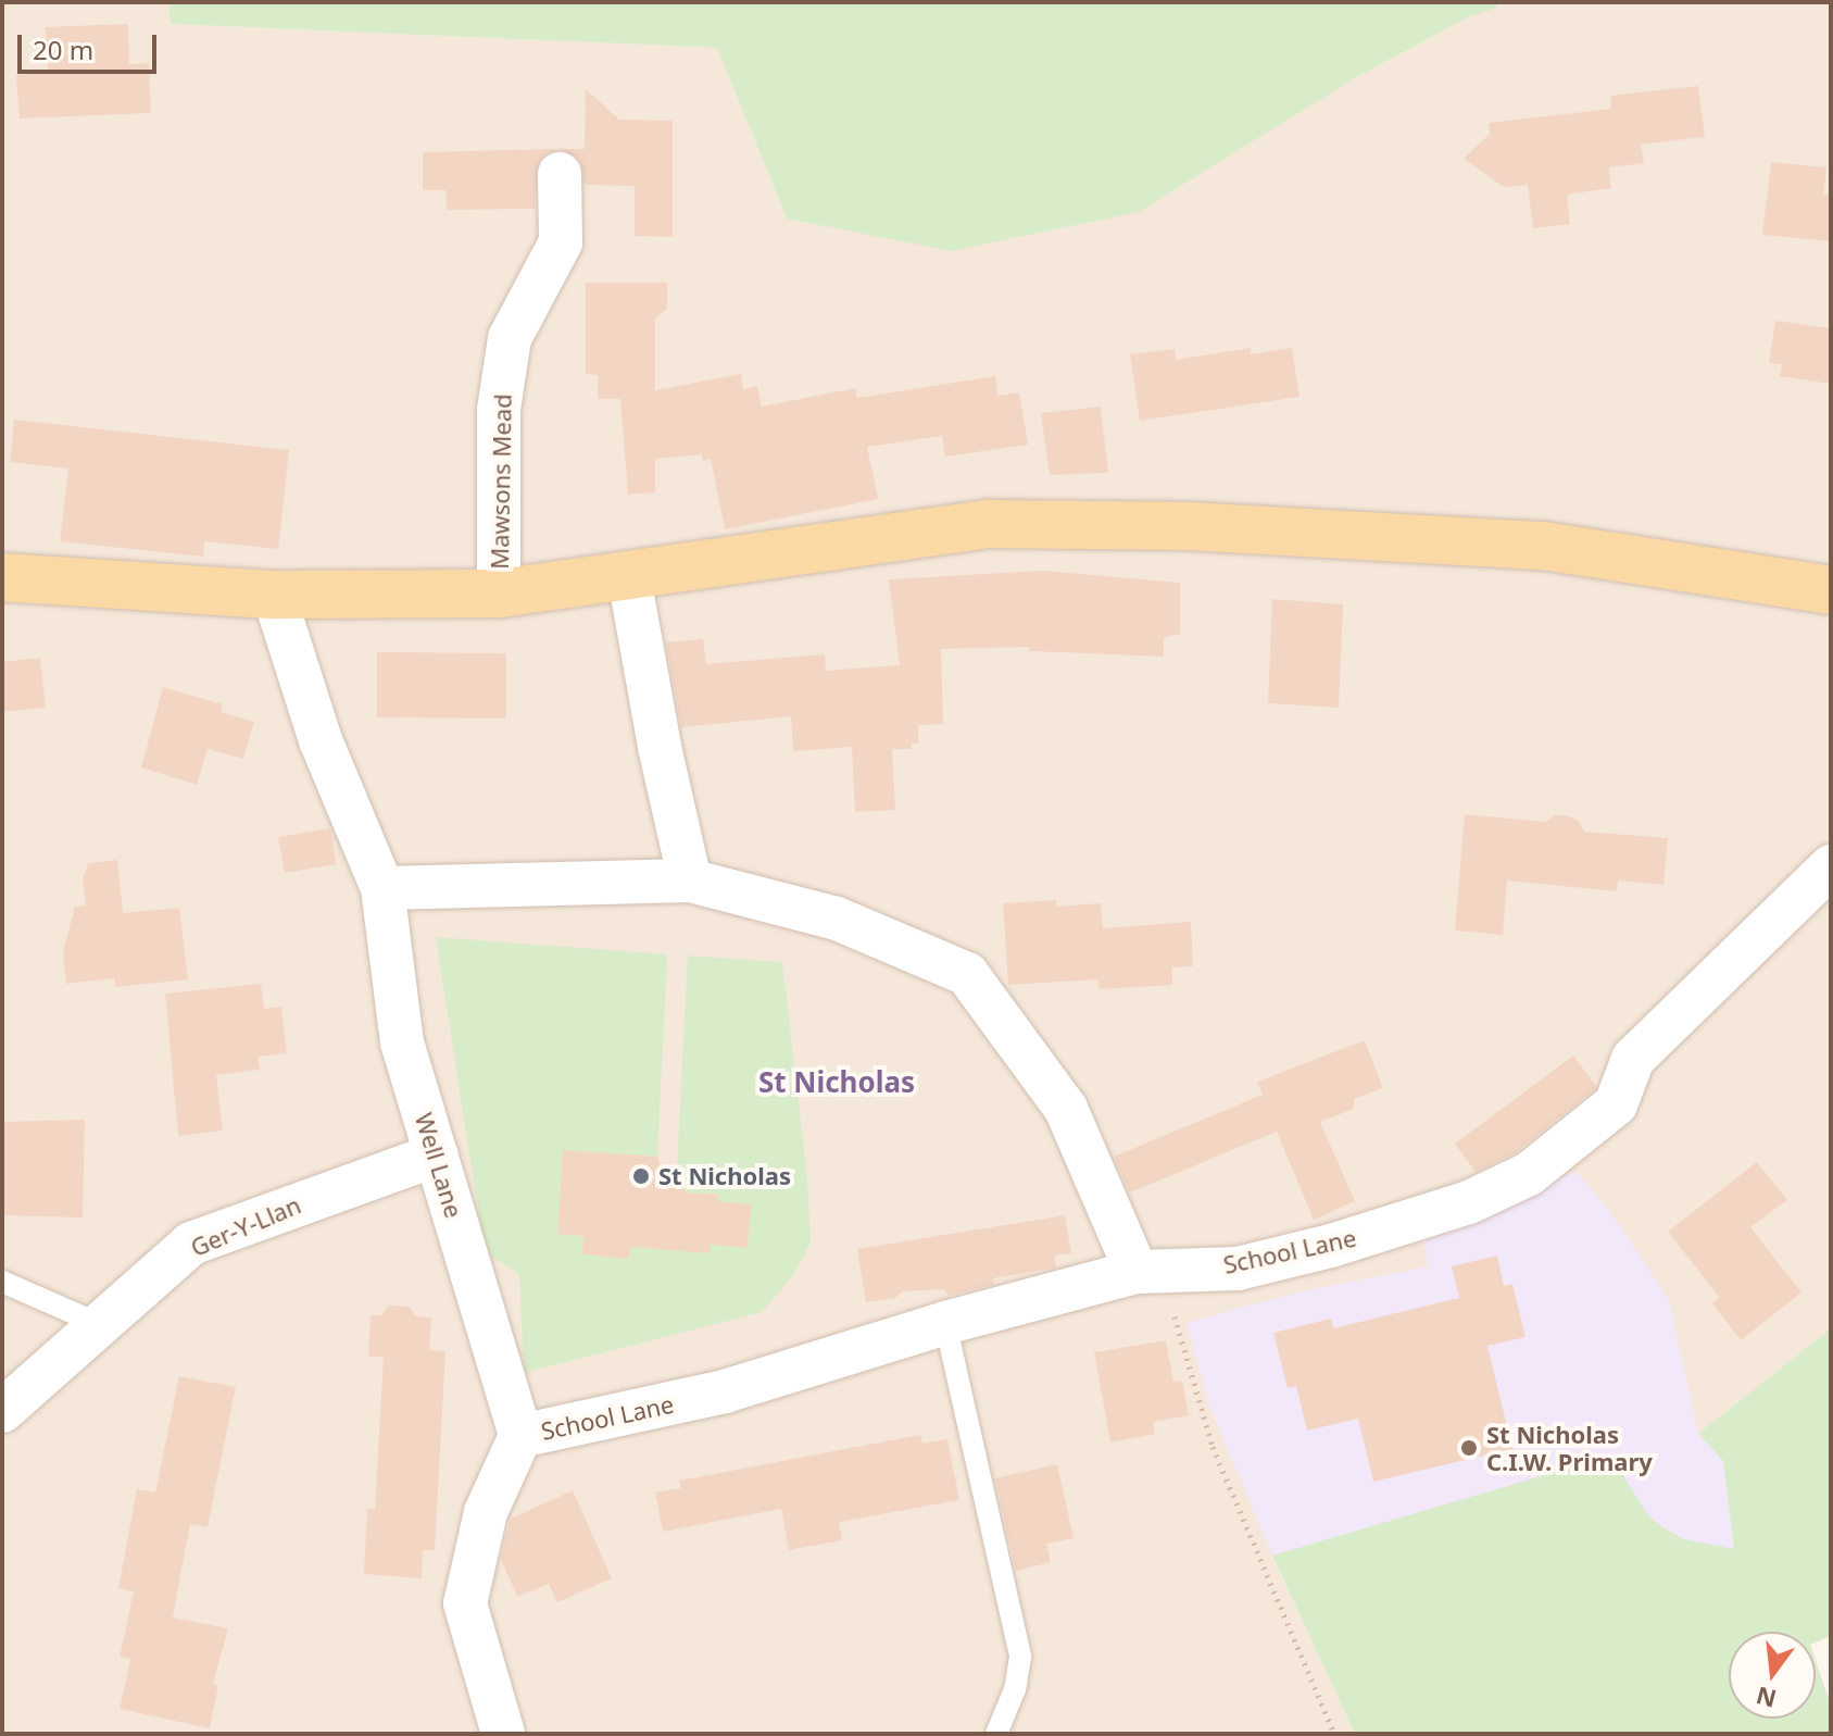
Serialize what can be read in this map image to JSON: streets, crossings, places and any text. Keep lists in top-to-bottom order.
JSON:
{
  "streets": {
    "street": [
      "Mawsons Mead",
      "Well Lane",
      "Ger-Y-Llan",
      "School Lane"
    ]
  },
  "crossings": [
    ["Well Lane", "Ger-Y-Llan"],
    ["Well Lane", "School Lane"]
  ],
  "districts": ["St Nicholas"],
  "places": ["St Nicholas", "St Nicholas C.I.W. Primary"],
  "scale_bar": "20 m",
  "north": "bottom"
}
